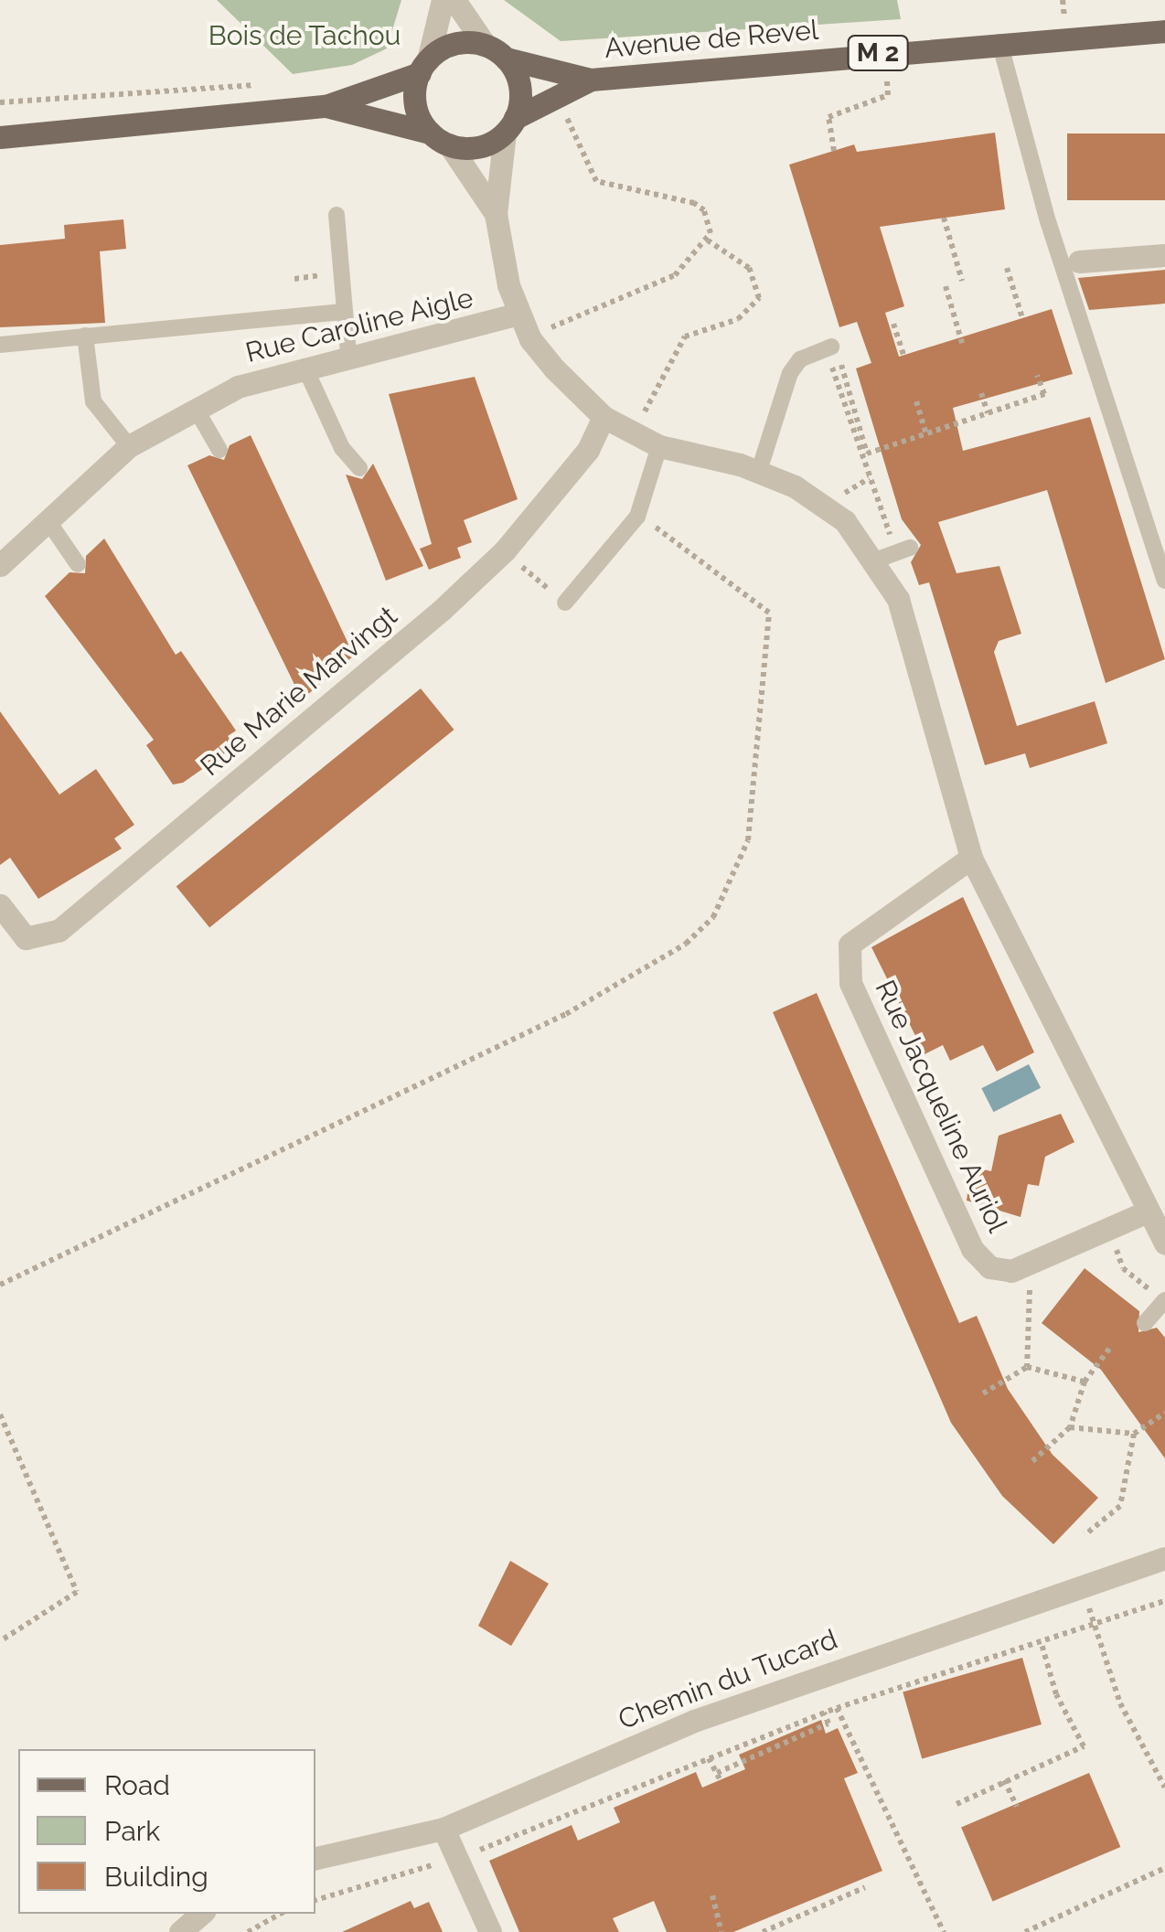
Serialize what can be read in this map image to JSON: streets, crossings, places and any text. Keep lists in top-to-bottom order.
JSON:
{
  "streets": {
    "main road": ["Avenue de Revel", "M 2"],
    "street": [
      "Rue Caroline Aigle",
      "Rue Marie Marvingt",
      "Rue Jacqueline Auriol",
      "Chemin du Tucard"
    ]
  },
  "parks": ["Bois de Tachou"],
  "legend": ["Road", "Park", "Building"]
}
